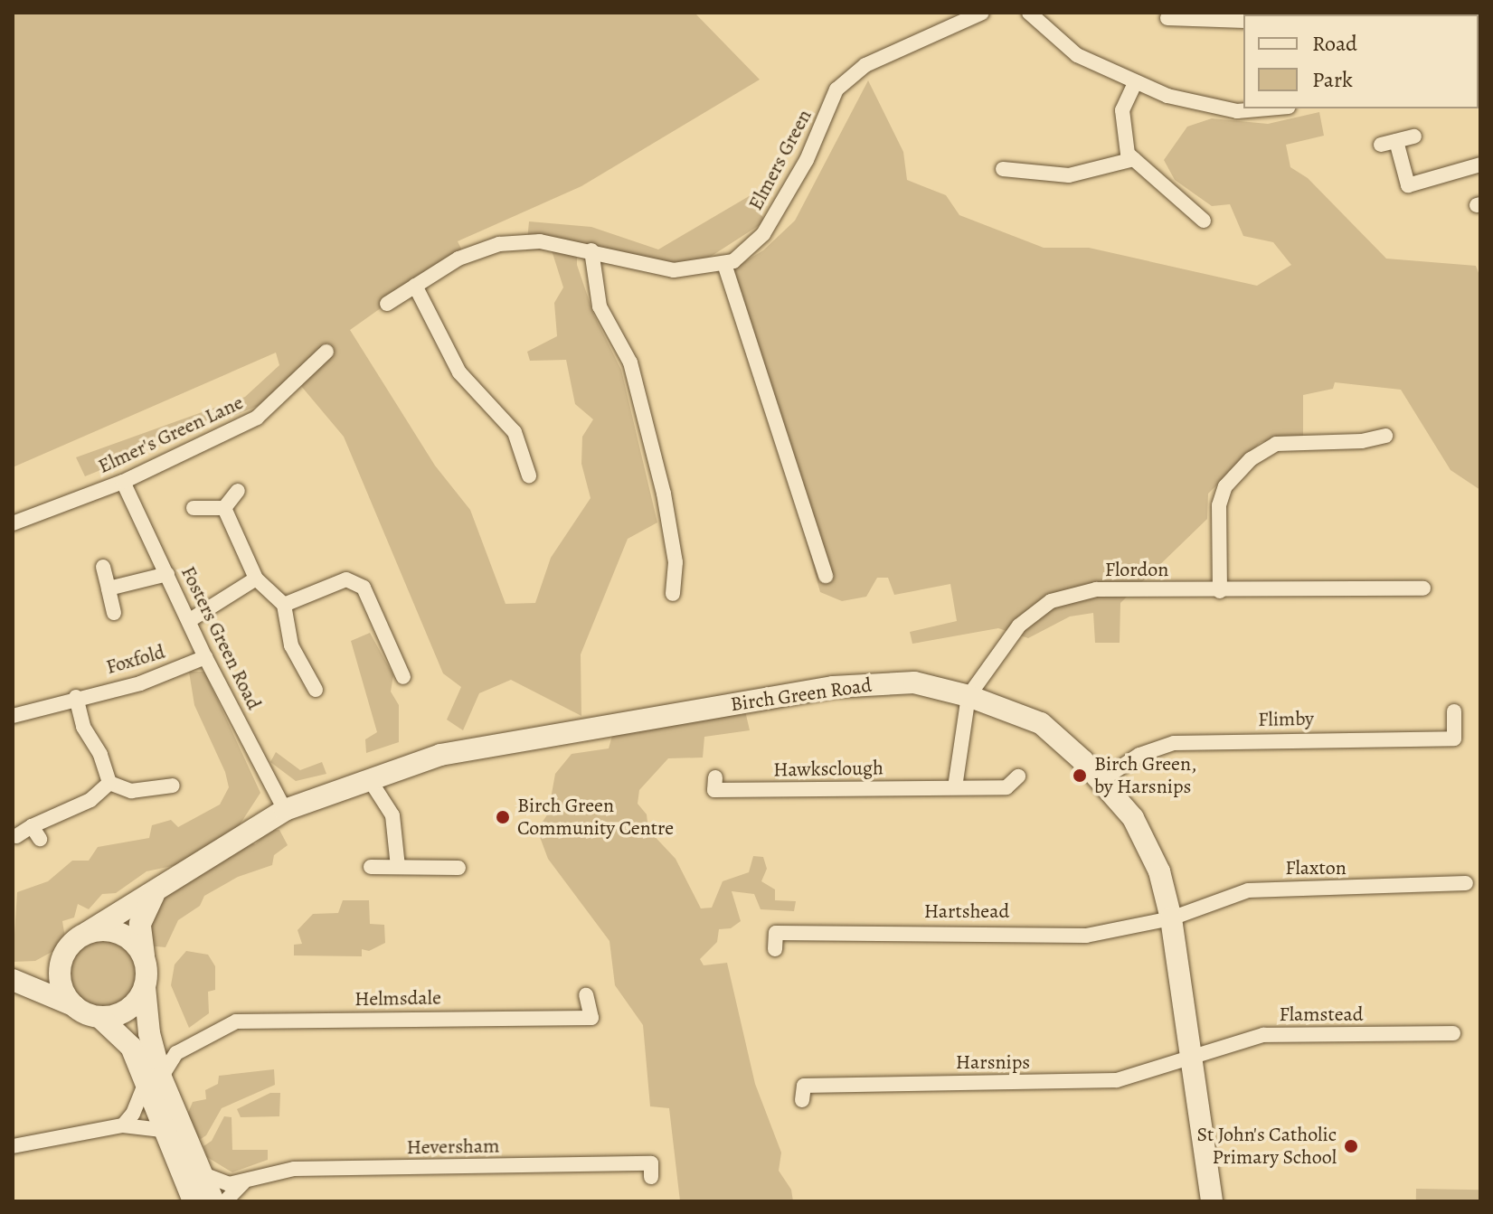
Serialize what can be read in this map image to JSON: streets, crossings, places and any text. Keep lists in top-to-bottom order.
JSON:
{
  "streets": {
    "street": [
      "Elmers Green",
      "Elmer's Green Lane",
      "Flordon",
      "Fosters Green Road",
      "Foxfold",
      "Birch Green Road",
      "Flimby",
      "Hawksclough",
      "Flaxton",
      "Hartshead",
      "Helmsdale",
      "Flamstead",
      "Harsnips",
      "Heversham"
    ]
  },
  "crossings": [
    ["Elmer's Green Lane", "Fosters Green Road"],
    ["Flordon", "Birch Green Road"],
    ["Fosters Green Road", "Foxfold"],
    ["Fosters Green Road", "Birch Green Road"],
    ["Birch Green Road", "Flimby"],
    ["Birch Green Road", "Flaxton"],
    ["Birch Green Road", "Hartshead"],
    ["Birch Green Road", "Flamstead"],
    ["Birch Green Road", "Harsnips"],
    ["Flaxton", "Hartshead"],
    ["Flamstead", "Harsnips"]
  ],
  "places": ["Birch Green, by Harsnips", "Birch Green Community Centre", "St John's Catholic Primary School"],
  "legend": ["Road", "Park"]
}
